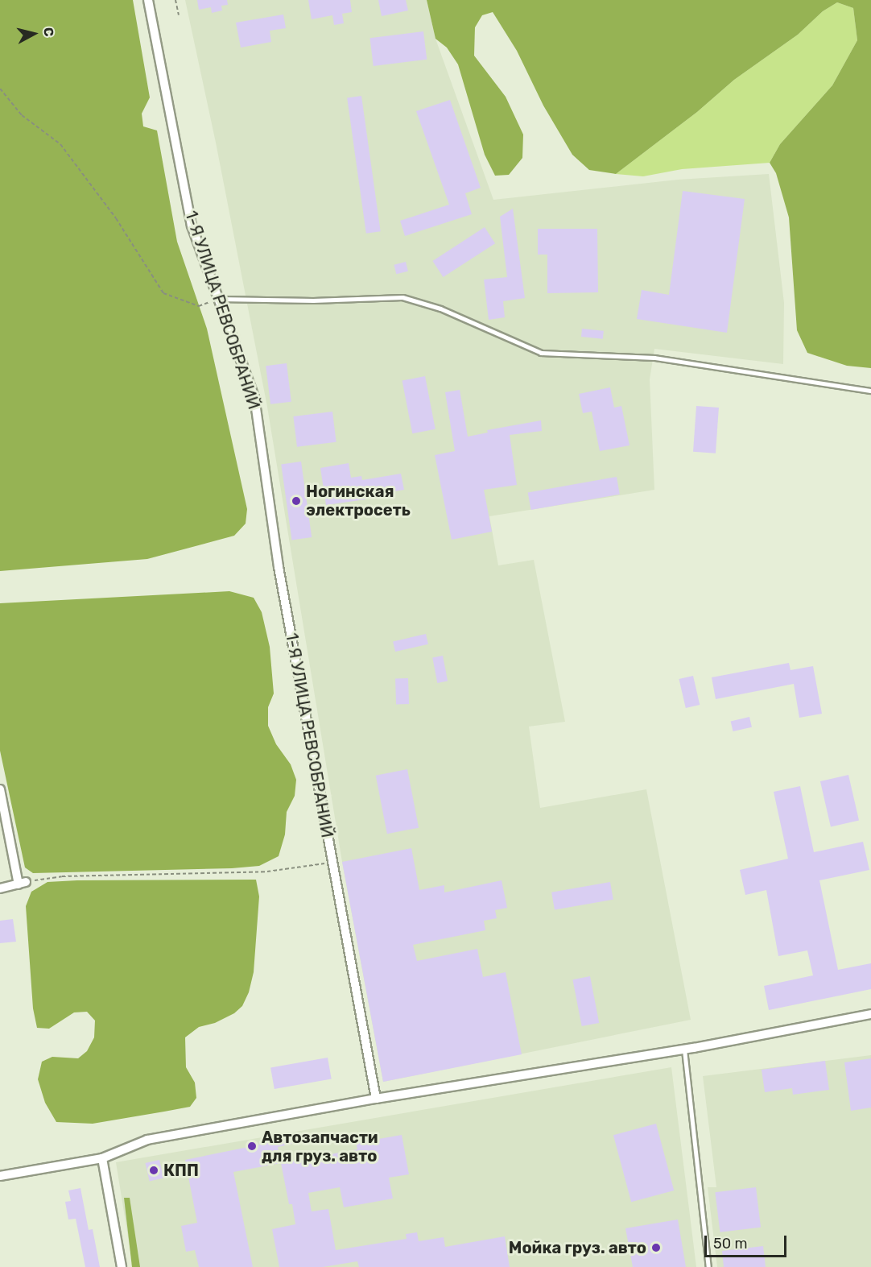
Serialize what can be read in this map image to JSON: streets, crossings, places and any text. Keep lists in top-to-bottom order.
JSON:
{
  "streets": {
    "street": ["1-Я УЛИЦА РЕВСОБРАНИЙ"]
  },
  "places": [
    "Ногинская электросеть",
    "Автозапчасти для груз. авто",
    "КПП",
    "Мойка груз. авто"
  ],
  "scale_bar": "50 m",
  "north": "right"
}
